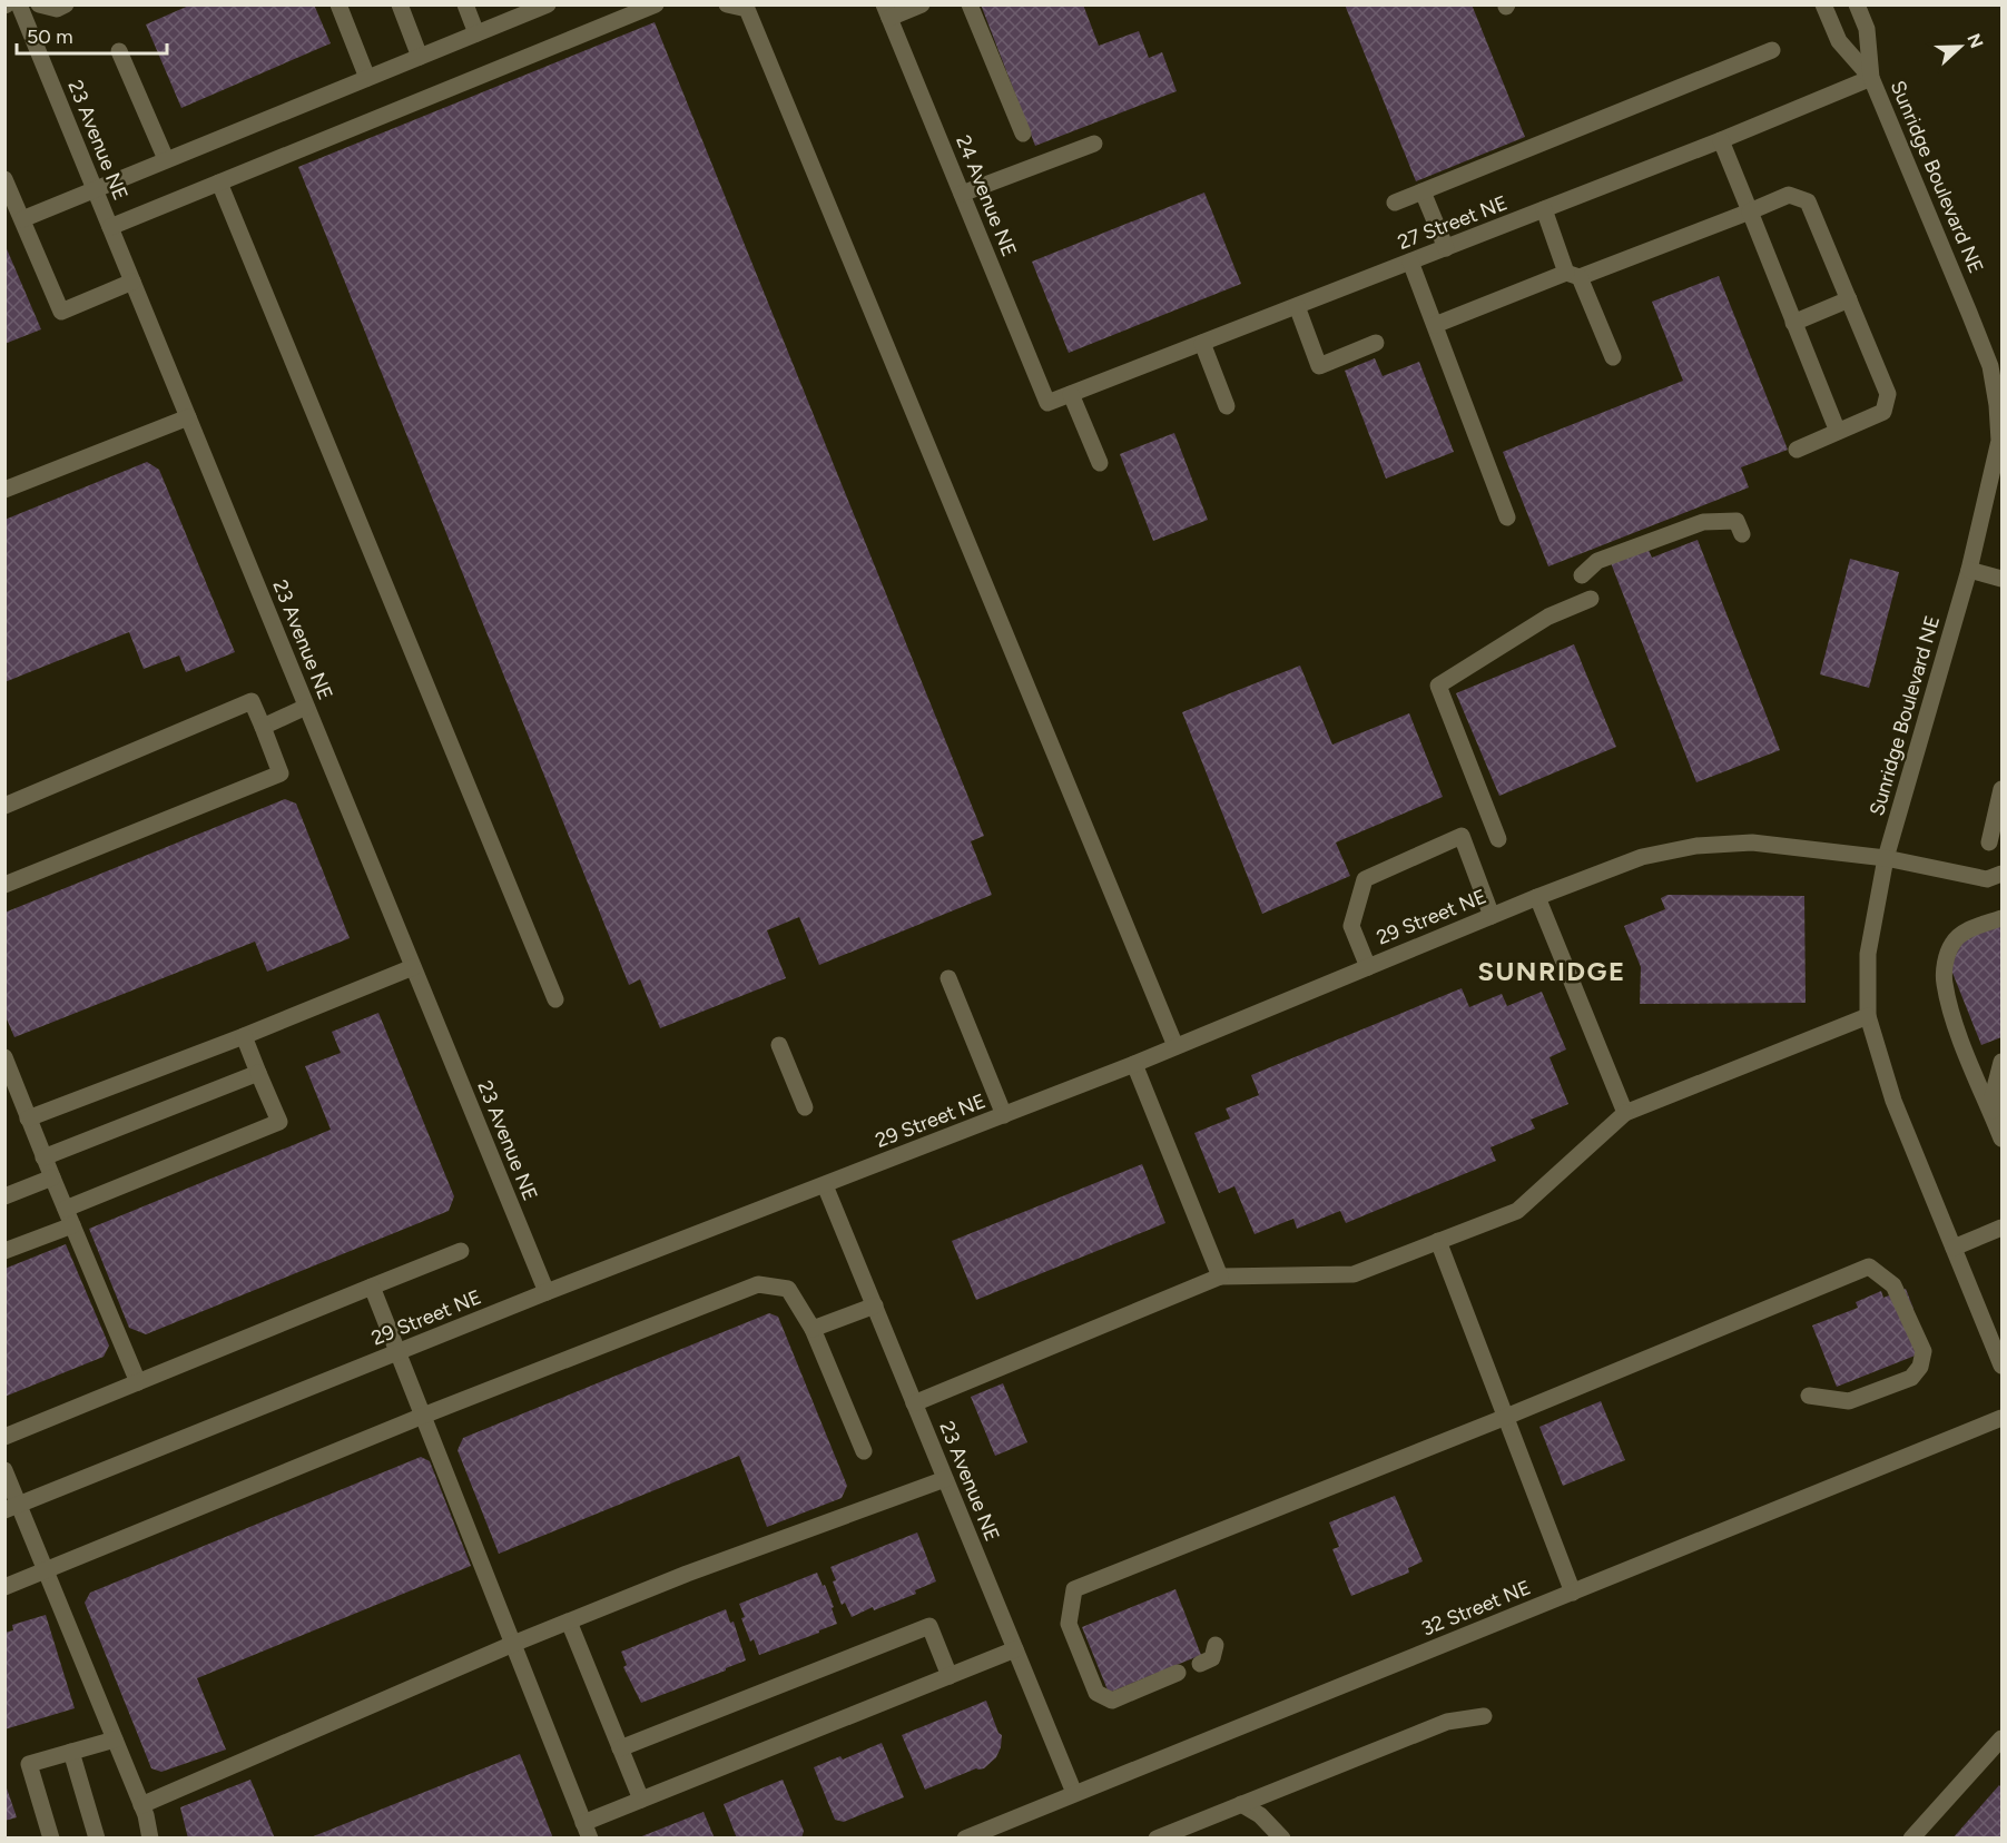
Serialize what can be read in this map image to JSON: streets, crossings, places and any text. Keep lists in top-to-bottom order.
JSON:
{
  "streets": {
    "street": [
      "23 Avenue NE",
      "Sunridge Boulevard NE",
      "24 Avenue NE",
      "27 Street NE",
      "29 Street NE",
      "32 Street NE"
    ]
  },
  "crossings": [
    ["23 Avenue NE", "29 Street NE"],
    ["23 Avenue NE", "32 Street NE"],
    ["Sunridge Boulevard NE", "27 Street NE"],
    ["Sunridge Boulevard NE", "29 Street NE"],
    ["24 Avenue NE", "27 Street NE"]
  ],
  "districts": ["SUNRIDGE"],
  "scale_bar": "50 m",
  "north": "right"
}
